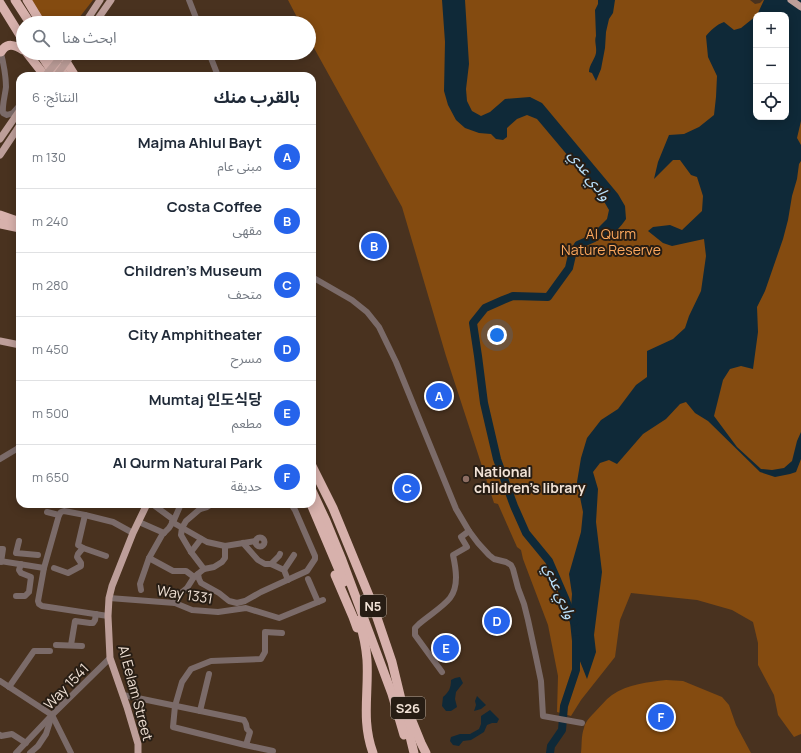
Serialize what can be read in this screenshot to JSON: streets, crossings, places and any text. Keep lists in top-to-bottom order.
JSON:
{
  "streets": {
    "highway": ["N5", "S26"],
    "main road": ["Al Eelam Street"],
    "street": ["Way 1331", "Way 1541"]
  },
  "crossings": [
    ["Way 1331", "Al Eelam Street"],
    ["N5", "S26"],
    ["Way 1541", "Al Eelam Street"]
  ],
  "water": ["وادي عدي"],
  "parks": ["Al Qurm Nature Reserve"],
  "places": ["National children’s library"],
  "page": {
    "map_buttons": ["+", "−"],
    "search": "ابحث هنا",
    "heading": ["بالقرب منك", "النتائج: 6"],
    "list": [
      {
        "mark": "A",
        "name": "Majma Ahlul Bayt",
        "note": "مبنى عام",
        "value": "130 m"
      },
      {
        "mark": "B",
        "name": "Costa Coffee",
        "note": "مقهى",
        "value": "240 m"
      },
      {
        "mark": "C",
        "name": "Children's Museum",
        "note": "متحف",
        "value": "280 m"
      },
      {
        "mark": "D",
        "name": "City Amphitheater",
        "note": "مسرح",
        "value": "450 m"
      },
      {
        "mark": "E",
        "name": "Mumtaj 인도식당",
        "note": "مطعم",
        "value": "500 m"
      },
      {
        "mark": "F",
        "name": "Al Qurm Natural Park",
        "note": "حديقة",
        "value": "650 m"
      }
    ],
    "pins": [
      "B",
      "A",
      "C",
      "D",
      "E",
      "F"
    ]
  }
}
